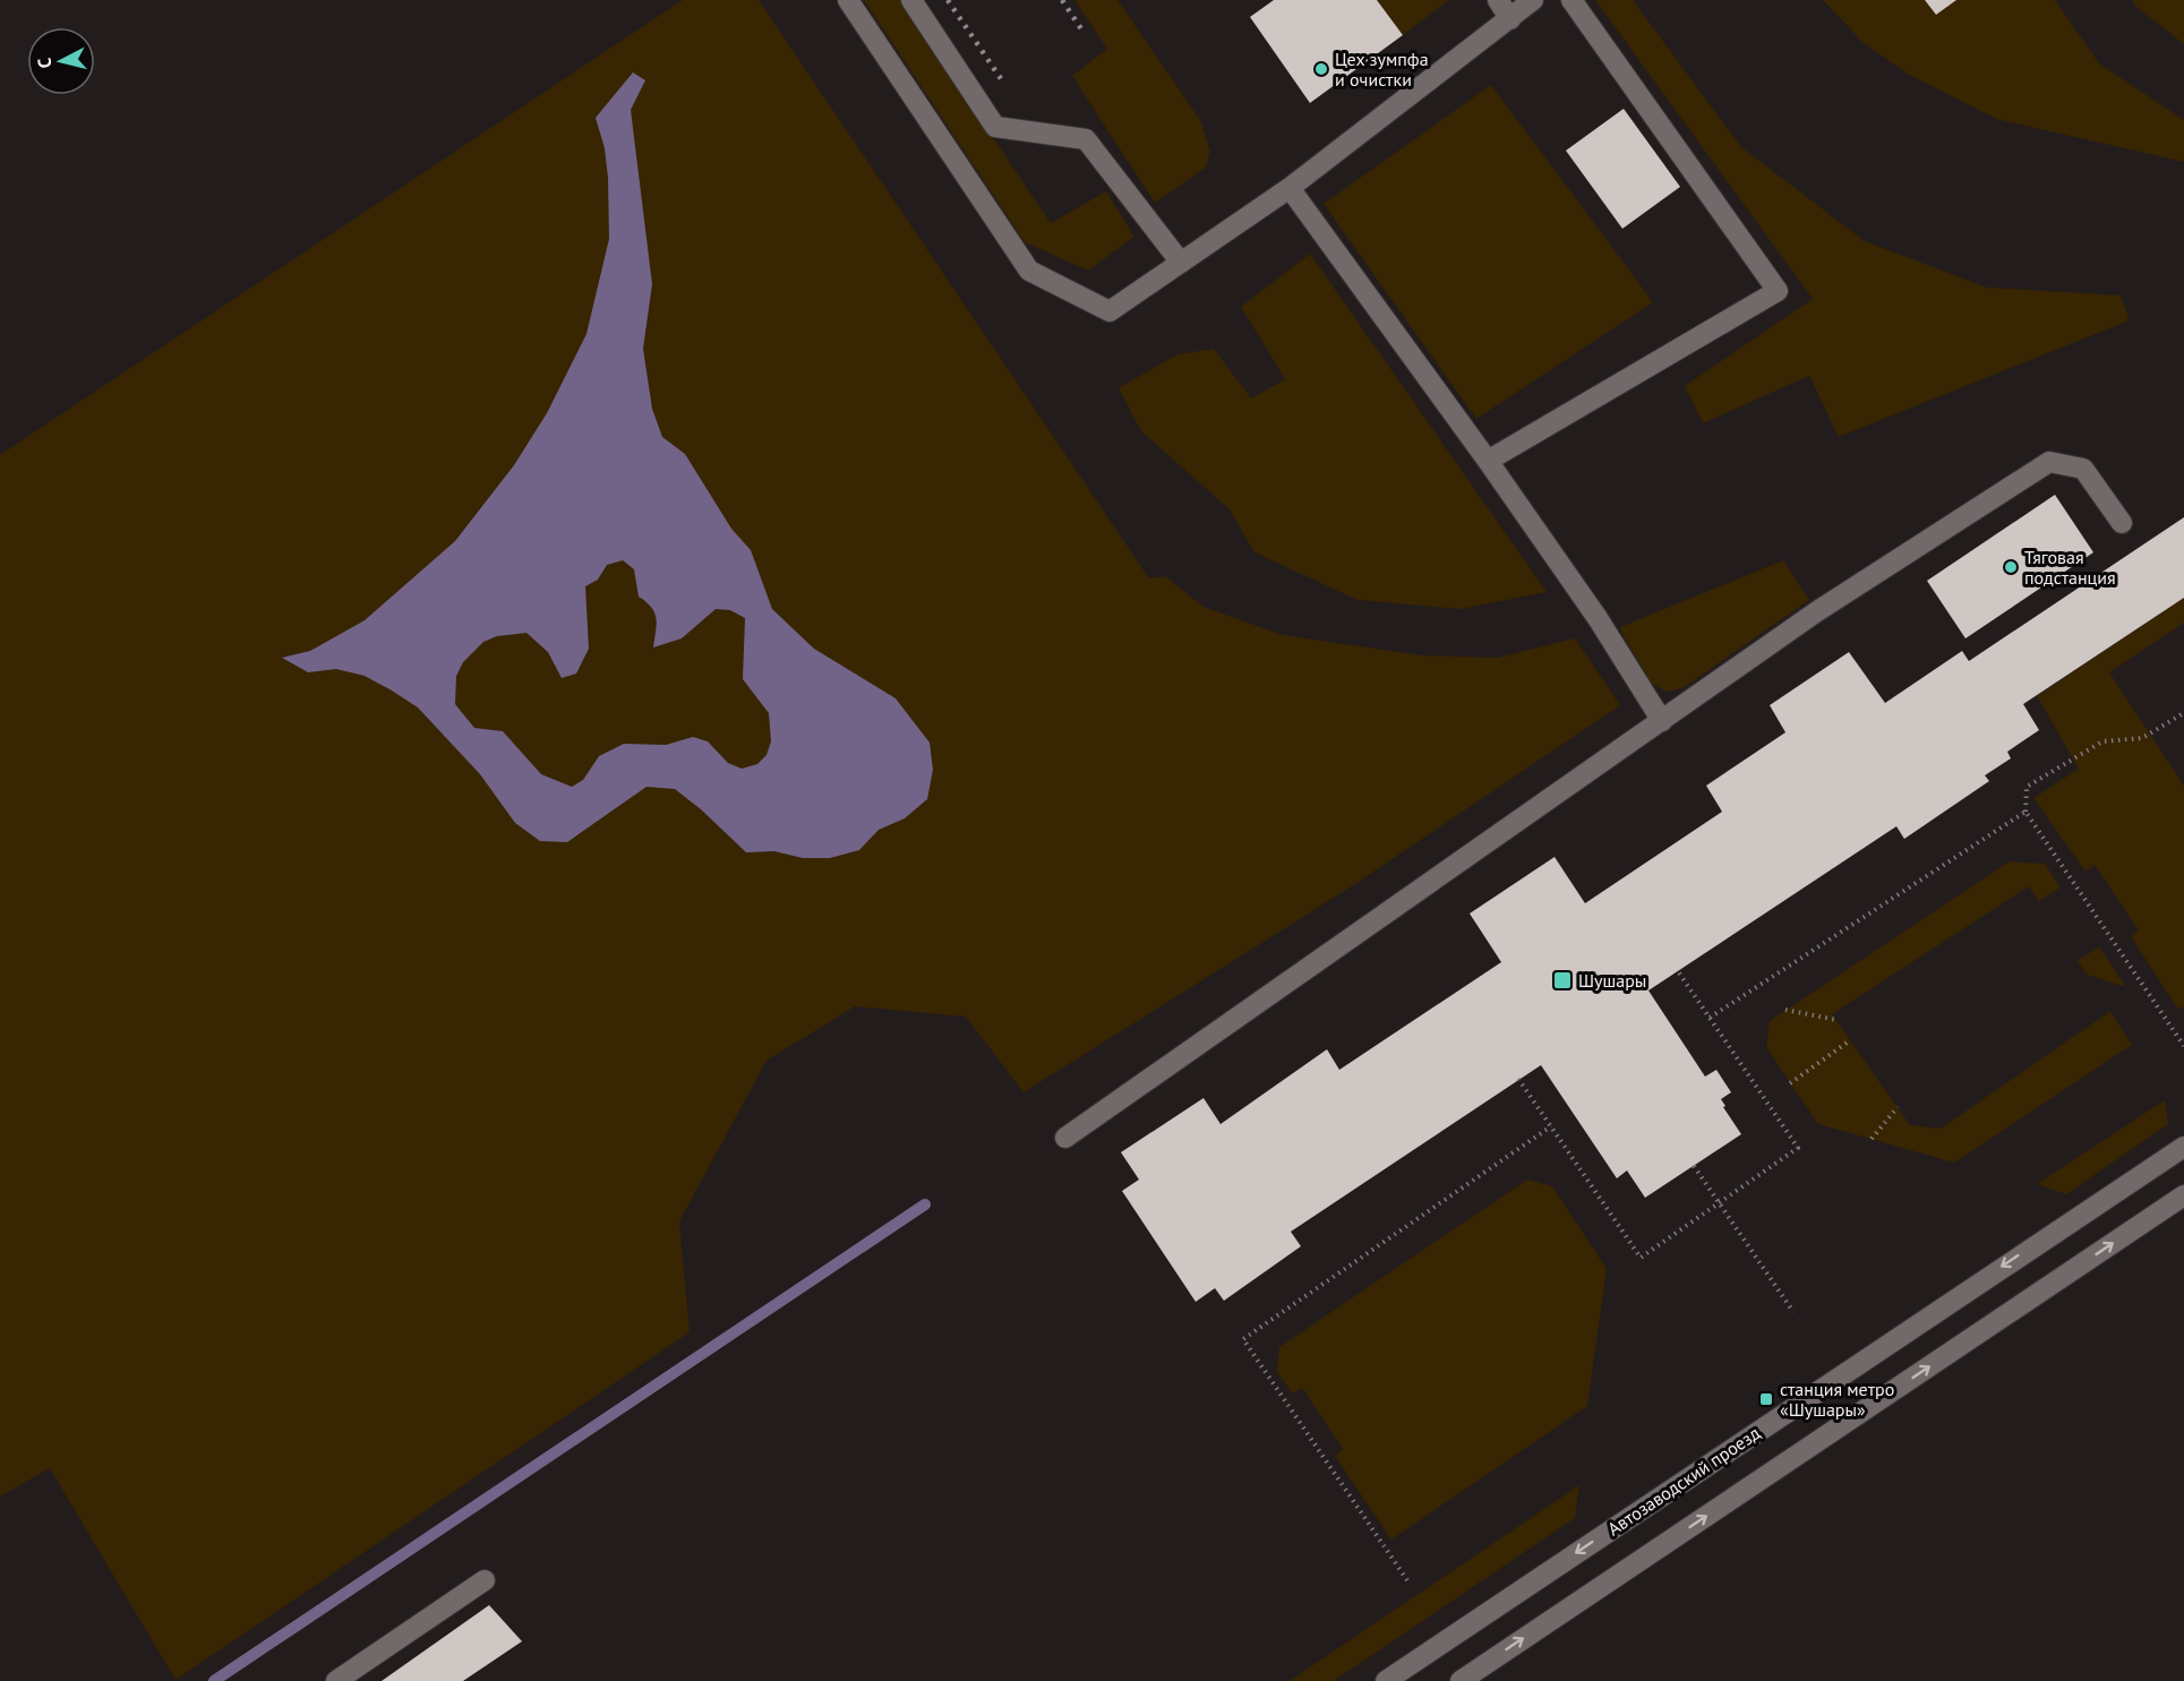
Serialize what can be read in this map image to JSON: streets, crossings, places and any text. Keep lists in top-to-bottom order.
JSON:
{
  "streets": {
    "street": ["Автозаводский проезд"]
  },
  "places": {
    "other": ["Цех зумпфа и очистки", "Тяговая подстанция"],
    "transit": ["Шушары", "станция метро «Шушары»"]
  },
  "north": "left"
}
